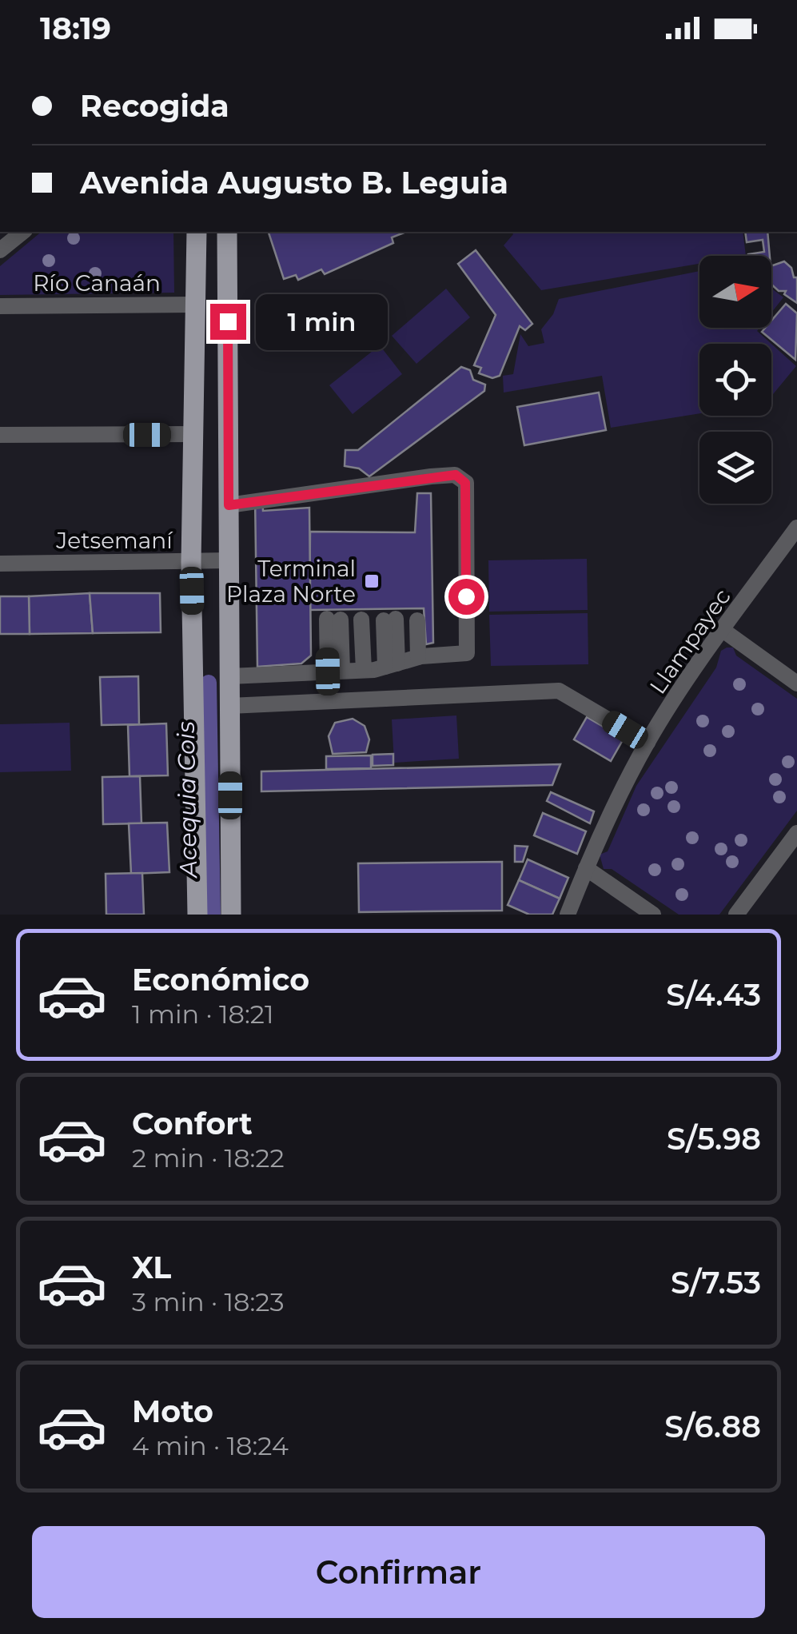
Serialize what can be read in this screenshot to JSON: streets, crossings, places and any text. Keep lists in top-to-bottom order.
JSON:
{
  "streets": {
    "street": ["Río Canaán", "Jetsemaní", "Llampayec"]
  },
  "water": ["Acequia Cois"],
  "places": {
    "transit": ["Terminal Plaza Norte"]
  },
  "north": "right",
  "page": {
    "status": "18:19",
    "banner": ["Recogida", "Avenida Augusto B. Leguia"],
    "bubble": "1 min",
    "list": [
      {
        "name": "Económico",
        "note": "1 min · 18:21",
        "value": "S/4.43"
      },
      {
        "name": "Confort",
        "note": "2 min · 18:22",
        "value": "S/5.98"
      },
      {
        "name": "XL",
        "note": "3 min · 18:23",
        "value": "S/7.53"
      },
      {
        "name": "Moto",
        "note": "4 min · 18:24",
        "value": "S/6.88"
      }
    ],
    "buttons": "Confirmar"
  }
}
